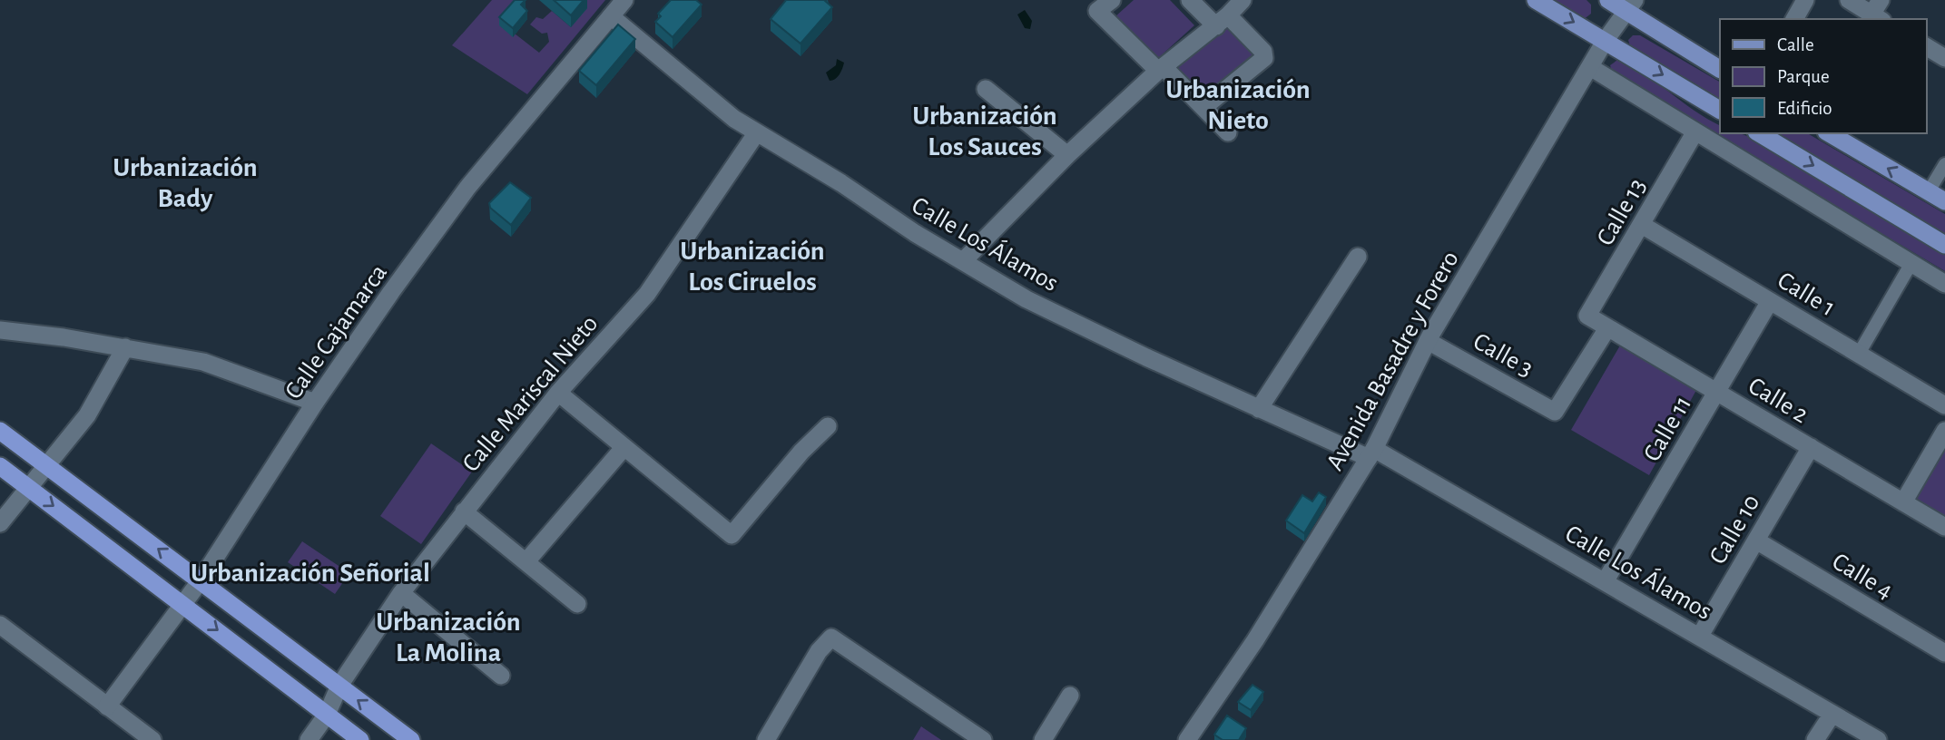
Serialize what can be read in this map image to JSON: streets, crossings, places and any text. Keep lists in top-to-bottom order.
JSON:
{
  "streets": {
    "street": [
      "Calle 13",
      "Calle Los Álamos",
      "Calle 1",
      "Calle Cajamarca",
      "Calle 3",
      "Avenida Basadre y Forero",
      "Calle Mariscal Nieto",
      "Calle 2",
      "Calle 11",
      "Calle 10",
      "Calle 4"
    ]
  },
  "crossings": [
    ["Calle 13", "Calle 1"],
    ["Calle 13", "Calle 2"],
    ["Calle Los Álamos", "Calle Cajamarca"],
    ["Calle Los Álamos", "Avenida Basadre y Forero"],
    ["Calle Los Álamos", "Calle Mariscal Nieto"],
    ["Calle Los Álamos", "Calle 11"],
    ["Calle Los Álamos", "Calle 10"],
    ["Calle 1", "Calle 11"],
    ["Calle 3", "Avenida Basadre y Forero"],
    ["Calle 3", "Calle 2"],
    ["Calle 2", "Calle 11"],
    ["Calle 2", "Calle 10"],
    ["Calle 10", "Calle 4"]
  ],
  "districts": [
    "Urbanización Nieto",
    "Urbanización Los Sauces",
    "Urbanización Bady",
    "Urbanización Los Ciruelos",
    "Urbanización Señorial",
    "Urbanización La Molina"
  ],
  "legend": ["Calle", "Parque", "Edificio"]
}
